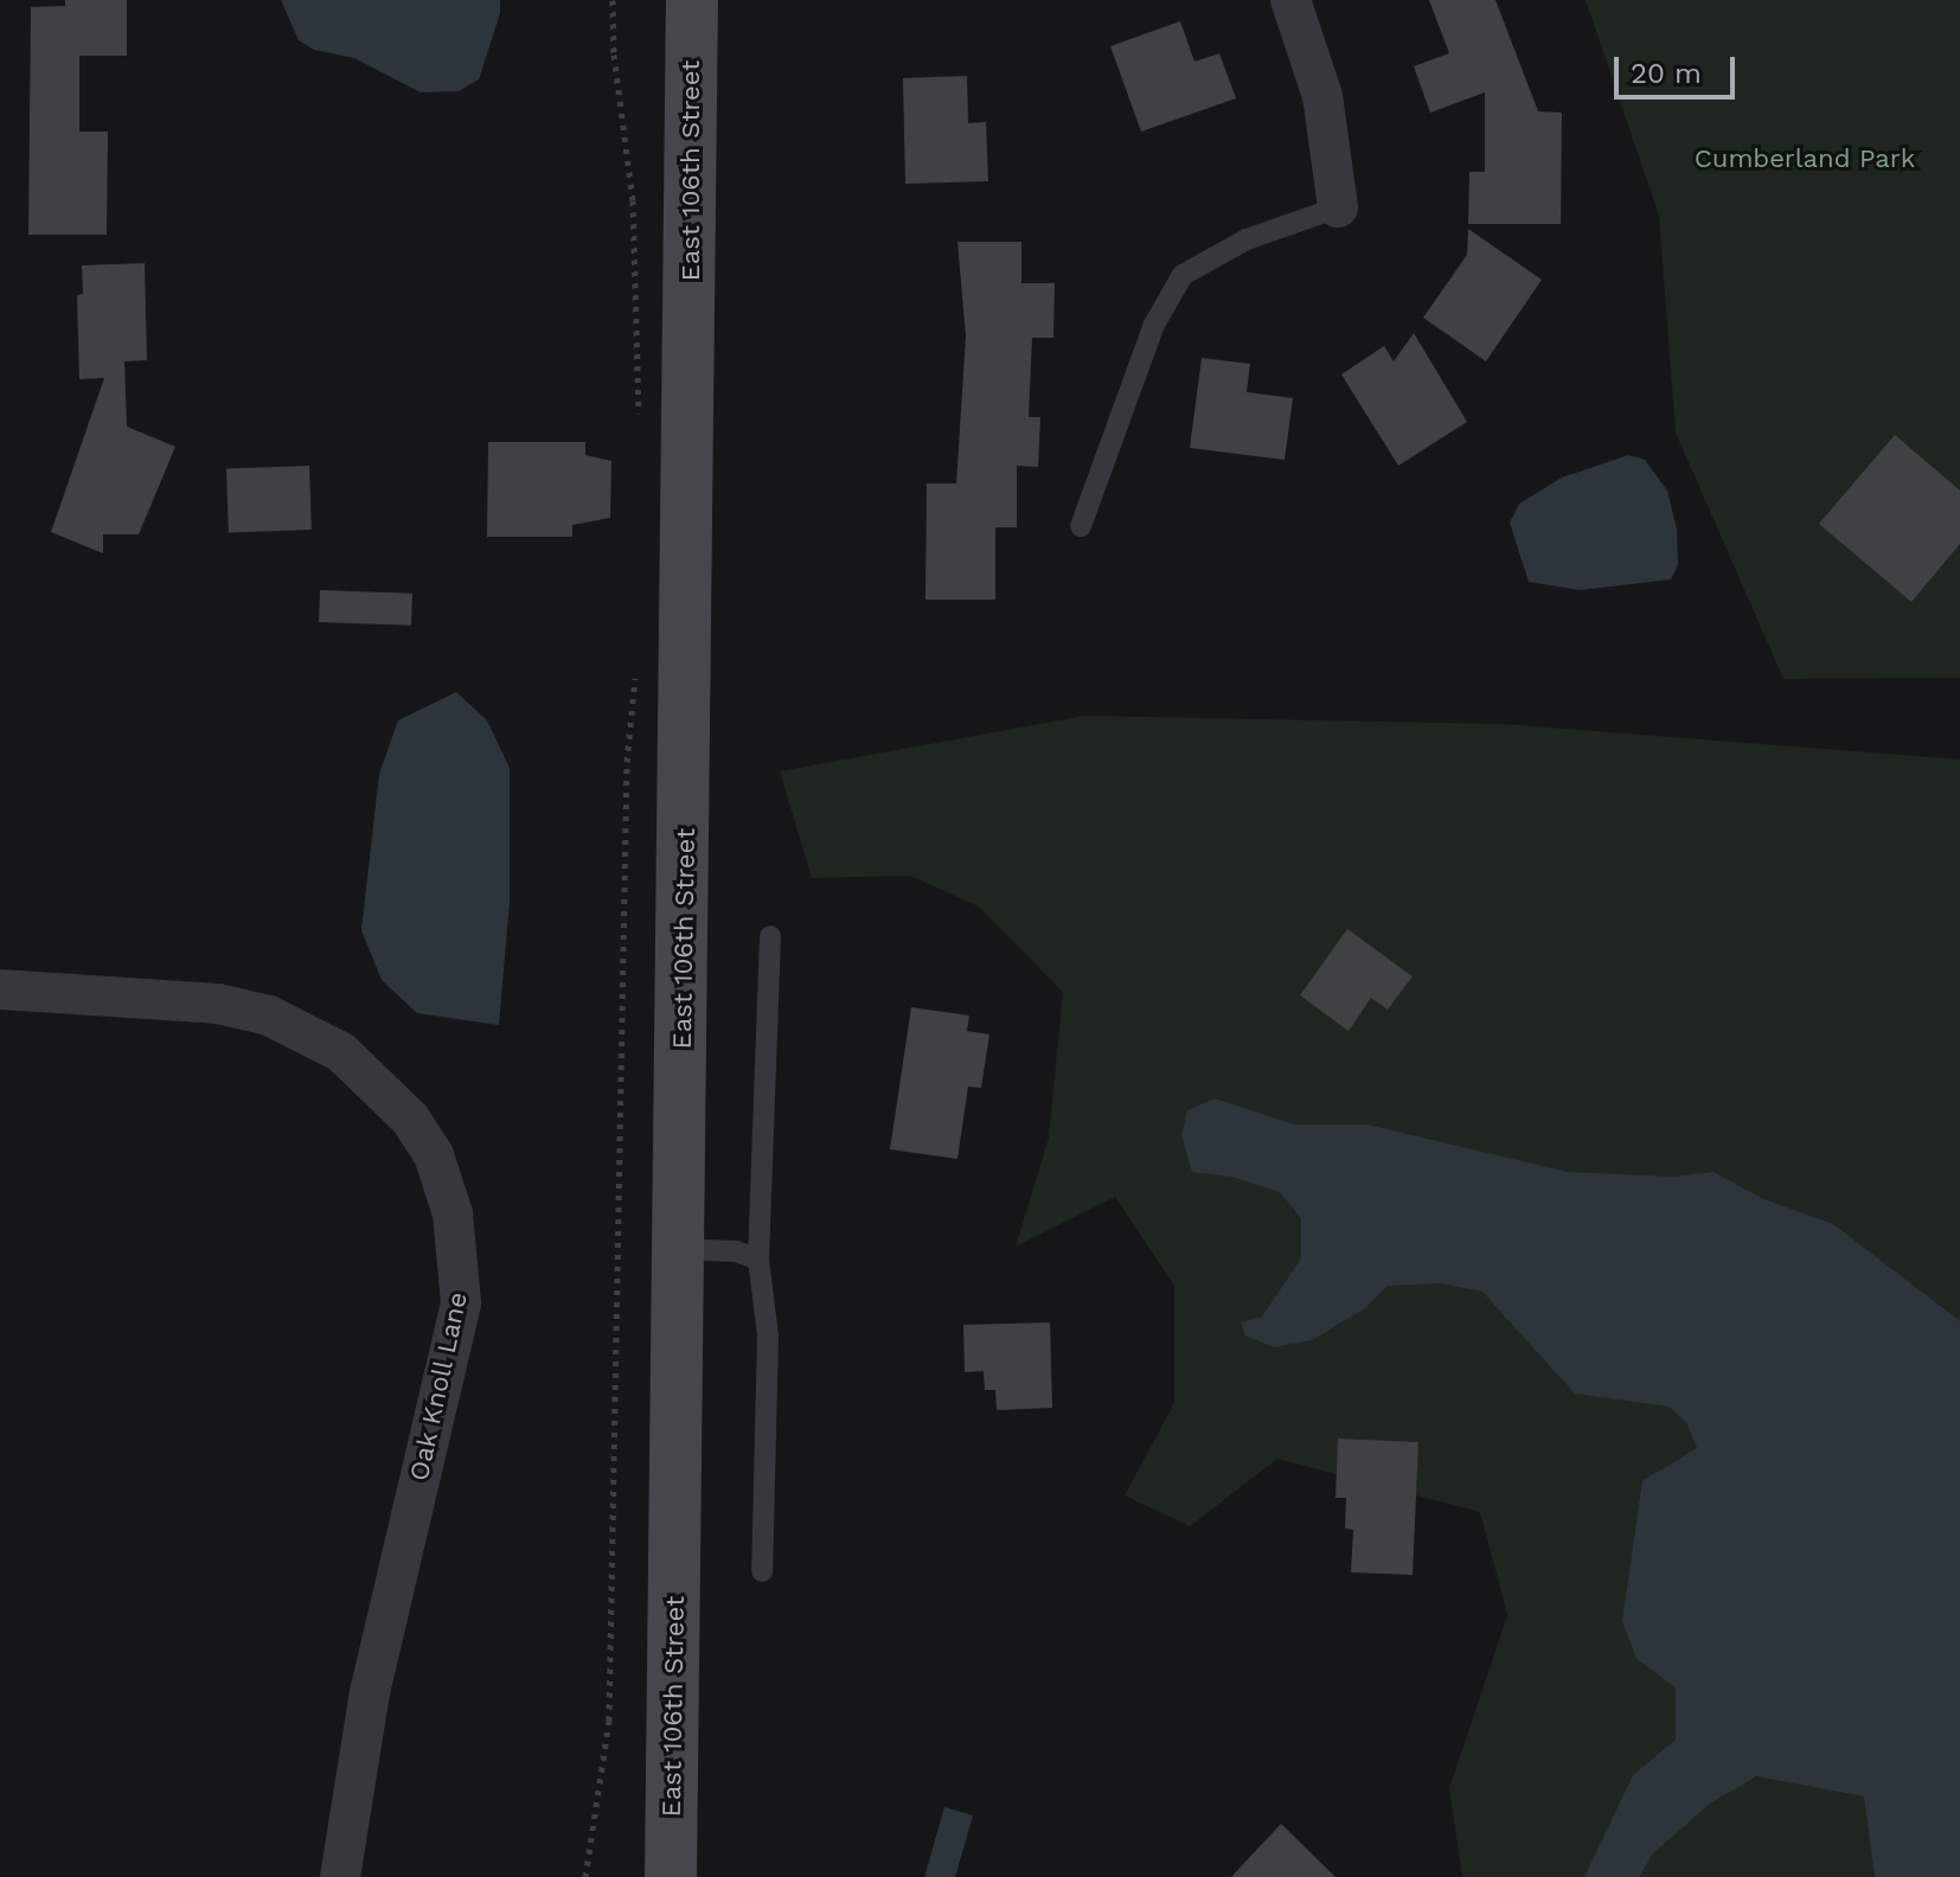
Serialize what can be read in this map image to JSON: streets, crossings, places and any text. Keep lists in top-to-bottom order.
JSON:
{
  "streets": {
    "main road": ["East 106th Street"],
    "street": ["Oak Knoll Lane"]
  },
  "parks": ["Cumberland Park"],
  "scale_bar": "20 m"
}
